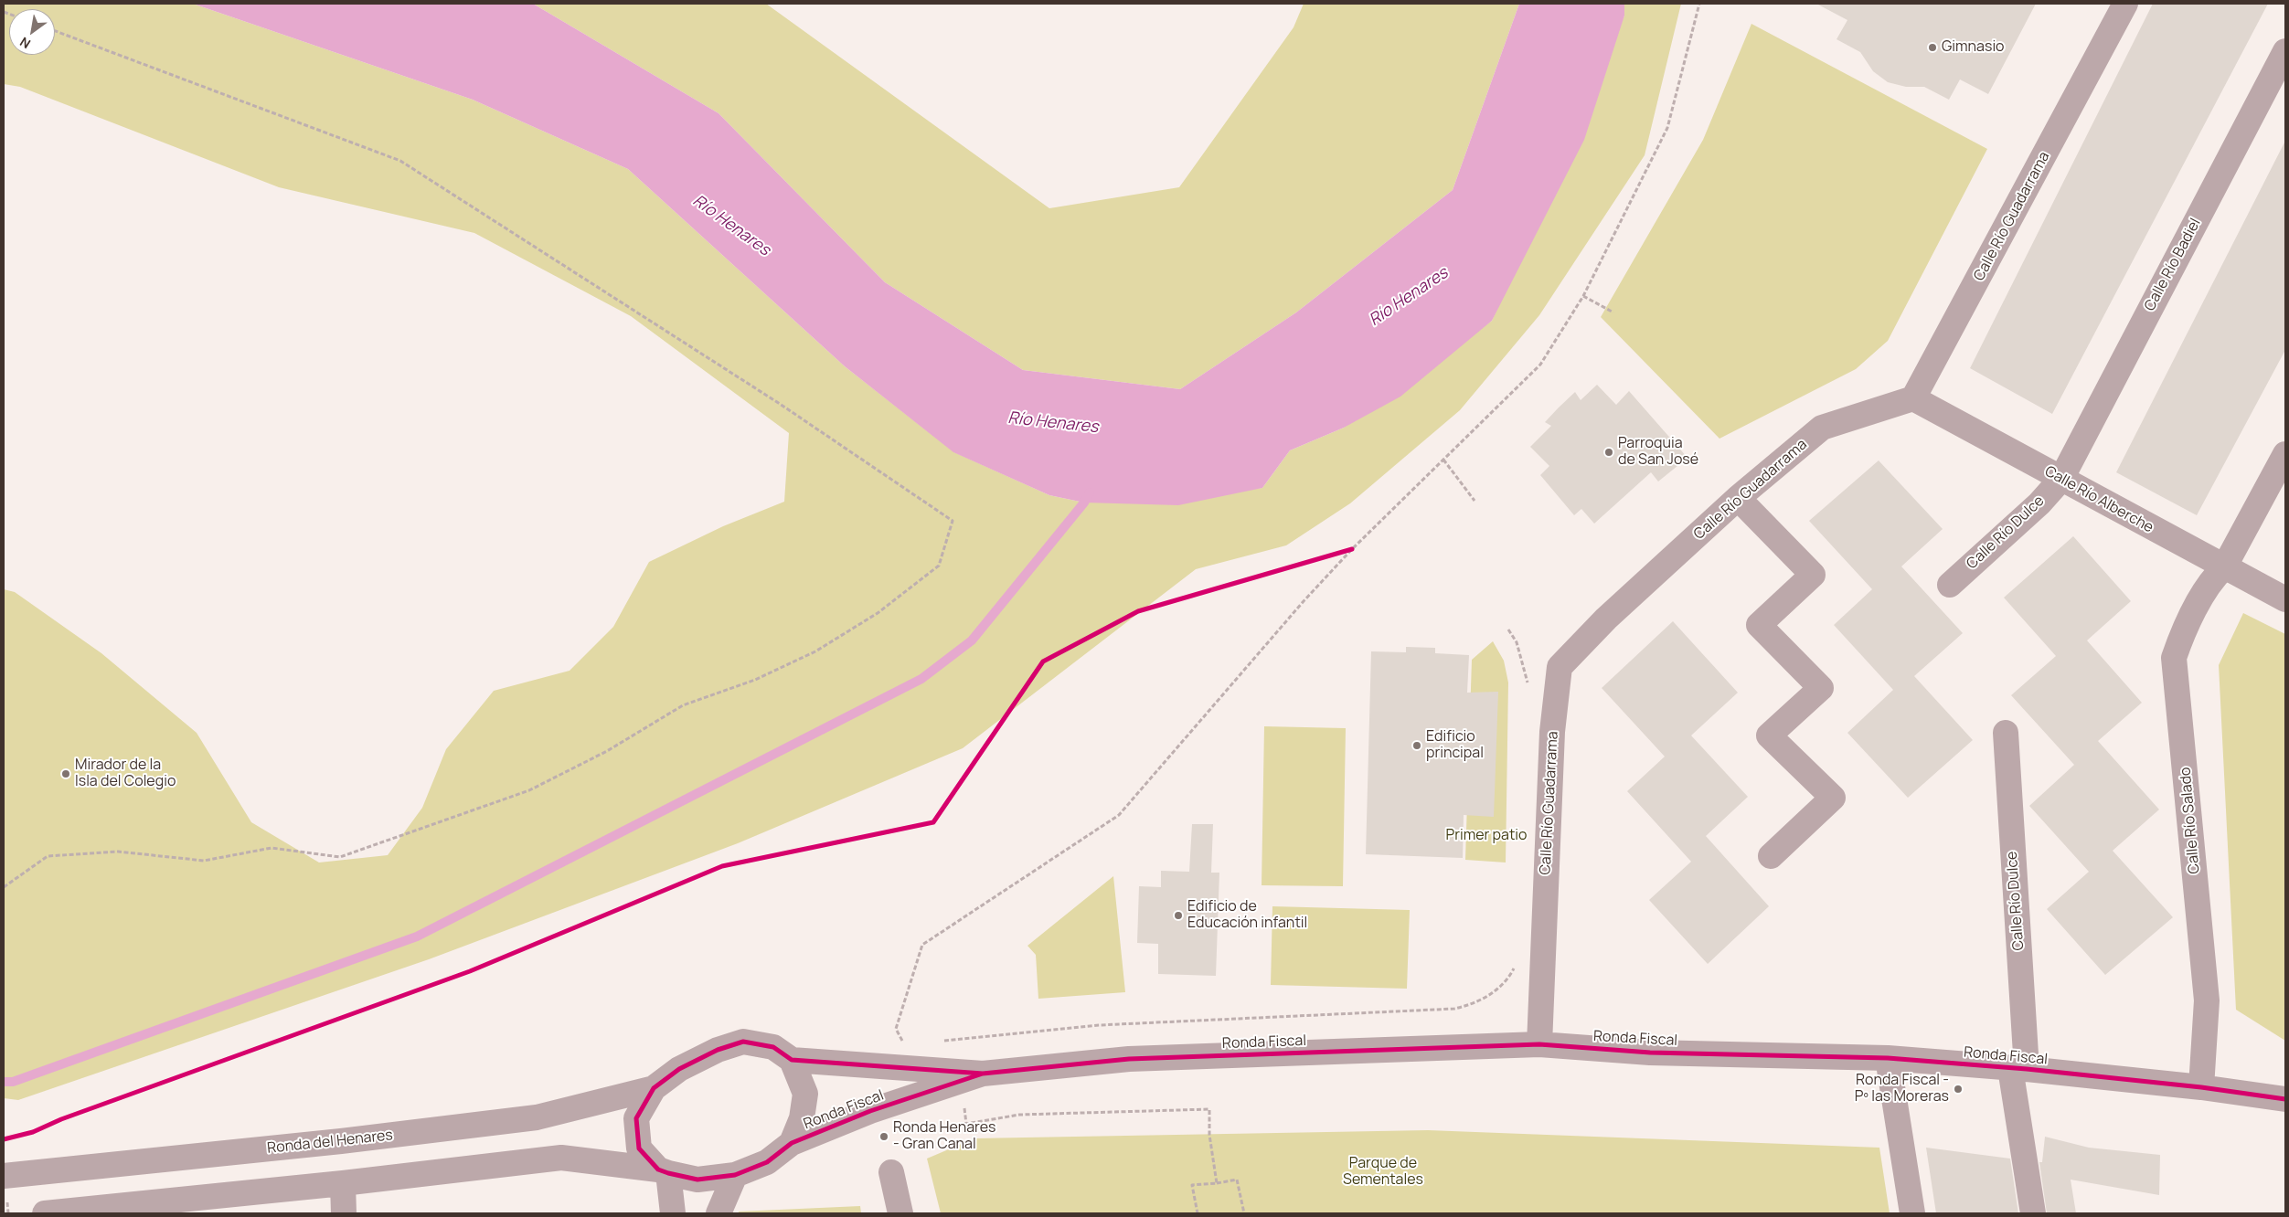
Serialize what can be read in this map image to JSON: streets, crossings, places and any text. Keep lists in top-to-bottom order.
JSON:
{
  "streets": {
    "street": [
      "Calle Río Guadarrama",
      "Calle Río Badiel",
      "Calle Río Alberche",
      "Calle Río Dulce",
      "Calle Río Salado",
      "Ronda Fiscal",
      "Ronda del Henares"
    ]
  },
  "crossings": [
    ["Calle Río Guadarrama", "Calle Río Alberche"],
    ["Calle Río Guadarrama", "Ronda Fiscal"],
    ["Calle Río Badiel", "Calle Río Alberche"],
    ["Calle Río Badiel", "Calle Río Dulce"],
    ["Calle Río Alberche", "Calle Río Dulce"],
    ["Calle Río Alberche", "Calle Río Salado"],
    ["Calle Río Dulce", "Ronda Fiscal"],
    ["Calle Río Salado", "Ronda Fiscal"],
    ["Ronda Fiscal", "Ronda del Henares"]
  ],
  "water": ["Río Henares"],
  "parks": ["Primer patio", "Parque de Sementales"],
  "places": [
    "Gimnasio",
    "Parroquia de San José",
    "Edificio principal",
    "Mirador de la Isla del Colegio",
    "Edificio de Educación infantil",
    "Ronda Fiscal - Pº las Moreras",
    "Ronda Henares - Gran Canal"
  ],
  "north": "bottom left"
}
